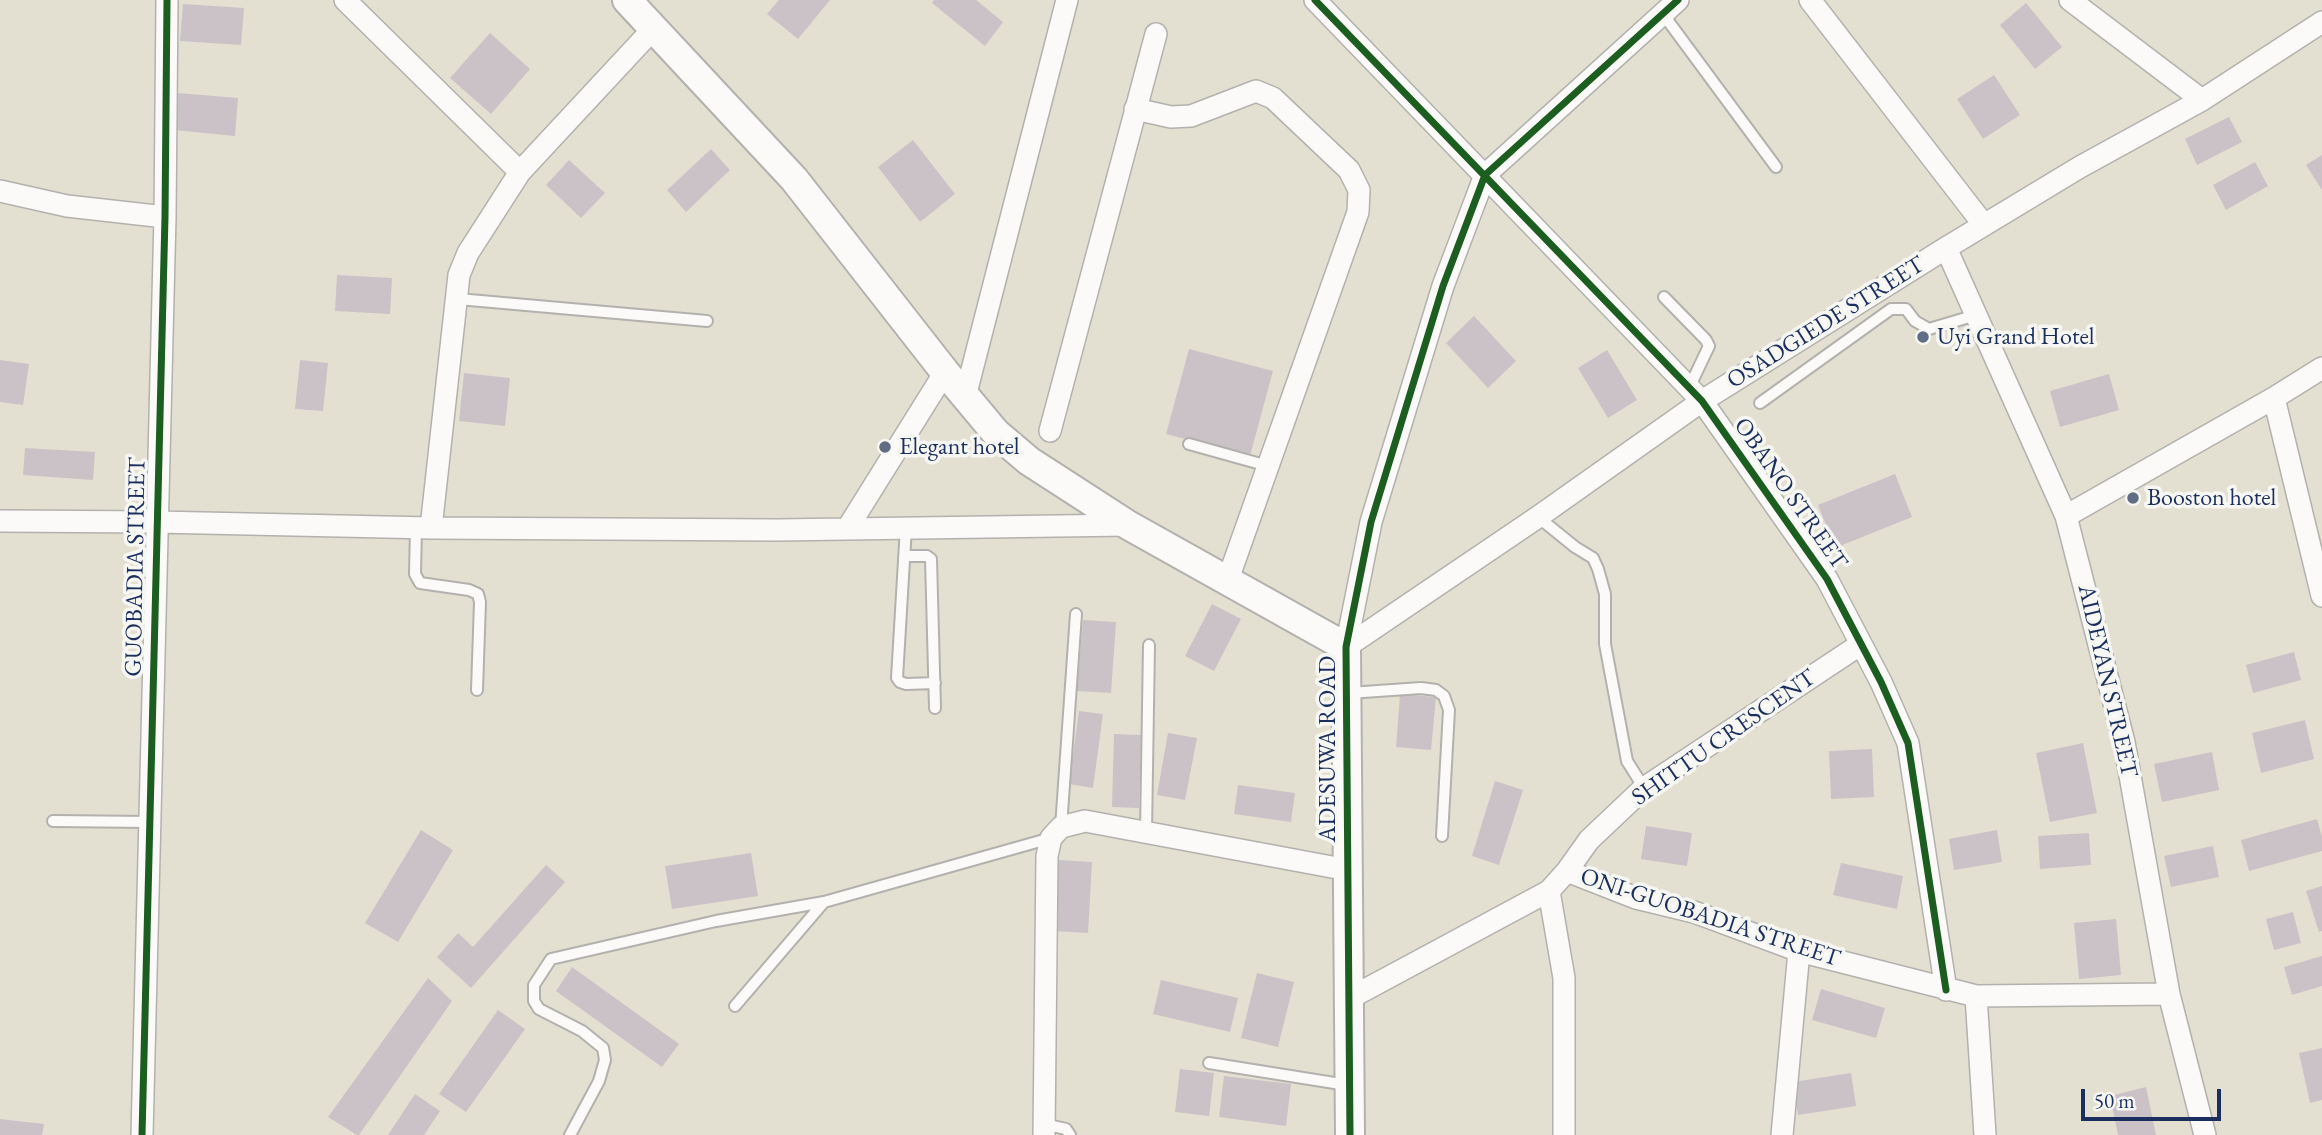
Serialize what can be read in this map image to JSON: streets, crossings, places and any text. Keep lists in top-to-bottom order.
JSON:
{
  "streets": {
    "street": [
      "OSADGIEDE STREET",
      "OBANO STREET",
      "GUOBADIA STREET",
      "AIDEYAN STREET",
      "SHITTU CRESCENT",
      "ADESUWA ROAD",
      "ONI-GUOBADIA STREET"
    ]
  },
  "crossings": [
    ["OSADGIEDE STREET", "OBANO STREET"],
    ["OSADGIEDE STREET", "AIDEYAN STREET"],
    ["OSADGIEDE STREET", "ADESUWA ROAD"],
    ["OBANO STREET", "SHITTU CRESCENT"],
    ["OBANO STREET", "ADESUWA ROAD"],
    ["OBANO STREET", "ONI-GUOBADIA STREET"],
    ["AIDEYAN STREET", "ONI-GUOBADIA STREET"],
    ["SHITTU CRESCENT", "ONI-GUOBADIA STREET"],
    ["ADESUWA ROAD", "ONI-GUOBADIA STREET"]
  ],
  "places": ["Uyi Grand Hotel", "Elegant hotel", "Booston hotel"],
  "scale_bar": "50 m"
}
